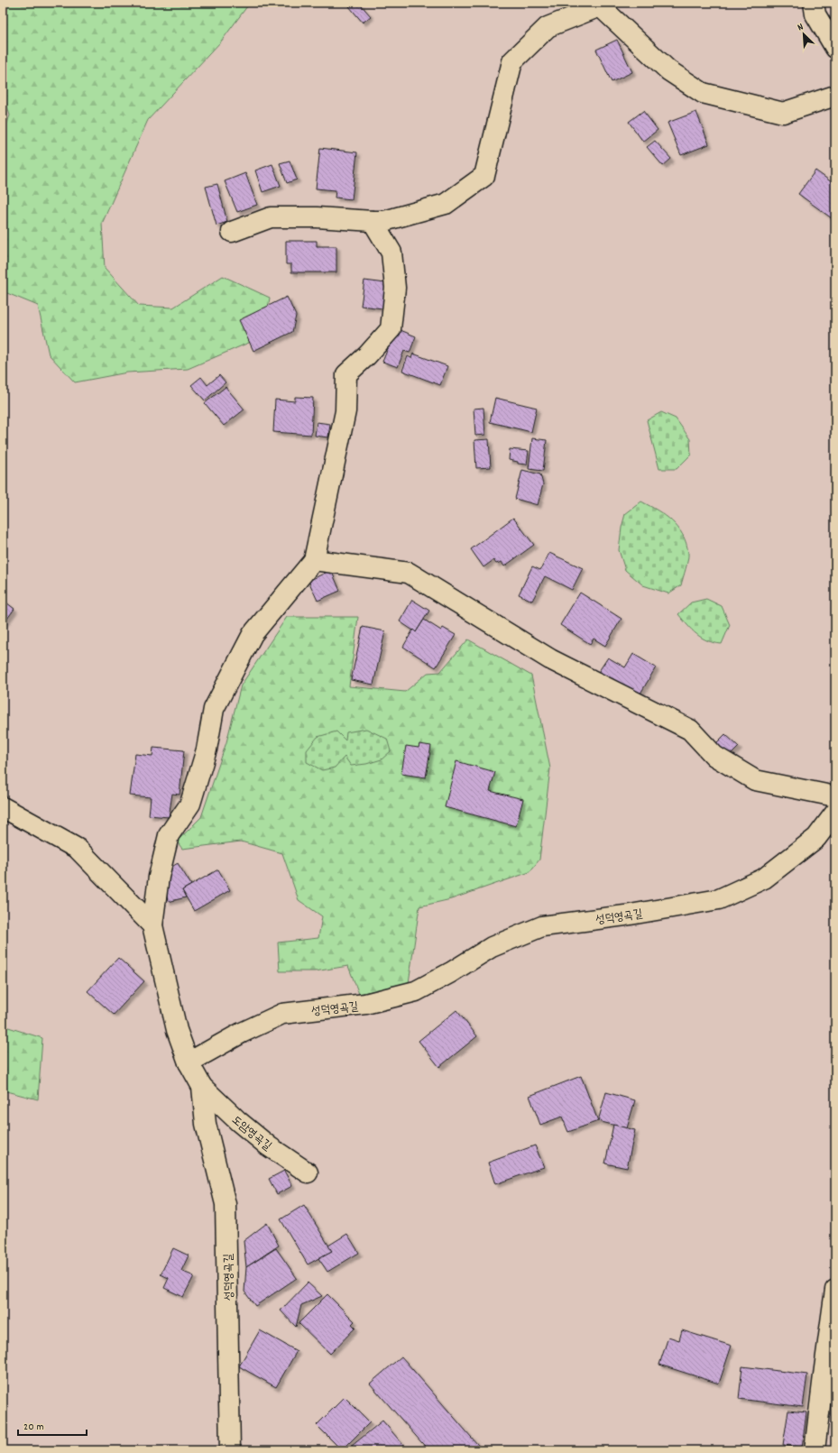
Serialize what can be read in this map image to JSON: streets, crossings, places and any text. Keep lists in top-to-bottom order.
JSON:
{
  "streets": {
    "street": ["성덕영곡길", "도암영곡길"]
  },
  "crossings": [
    ["성덕영곡길", "도암영곡길"]
  ],
  "scale_bar": "20 m",
  "north": "top left"
}
